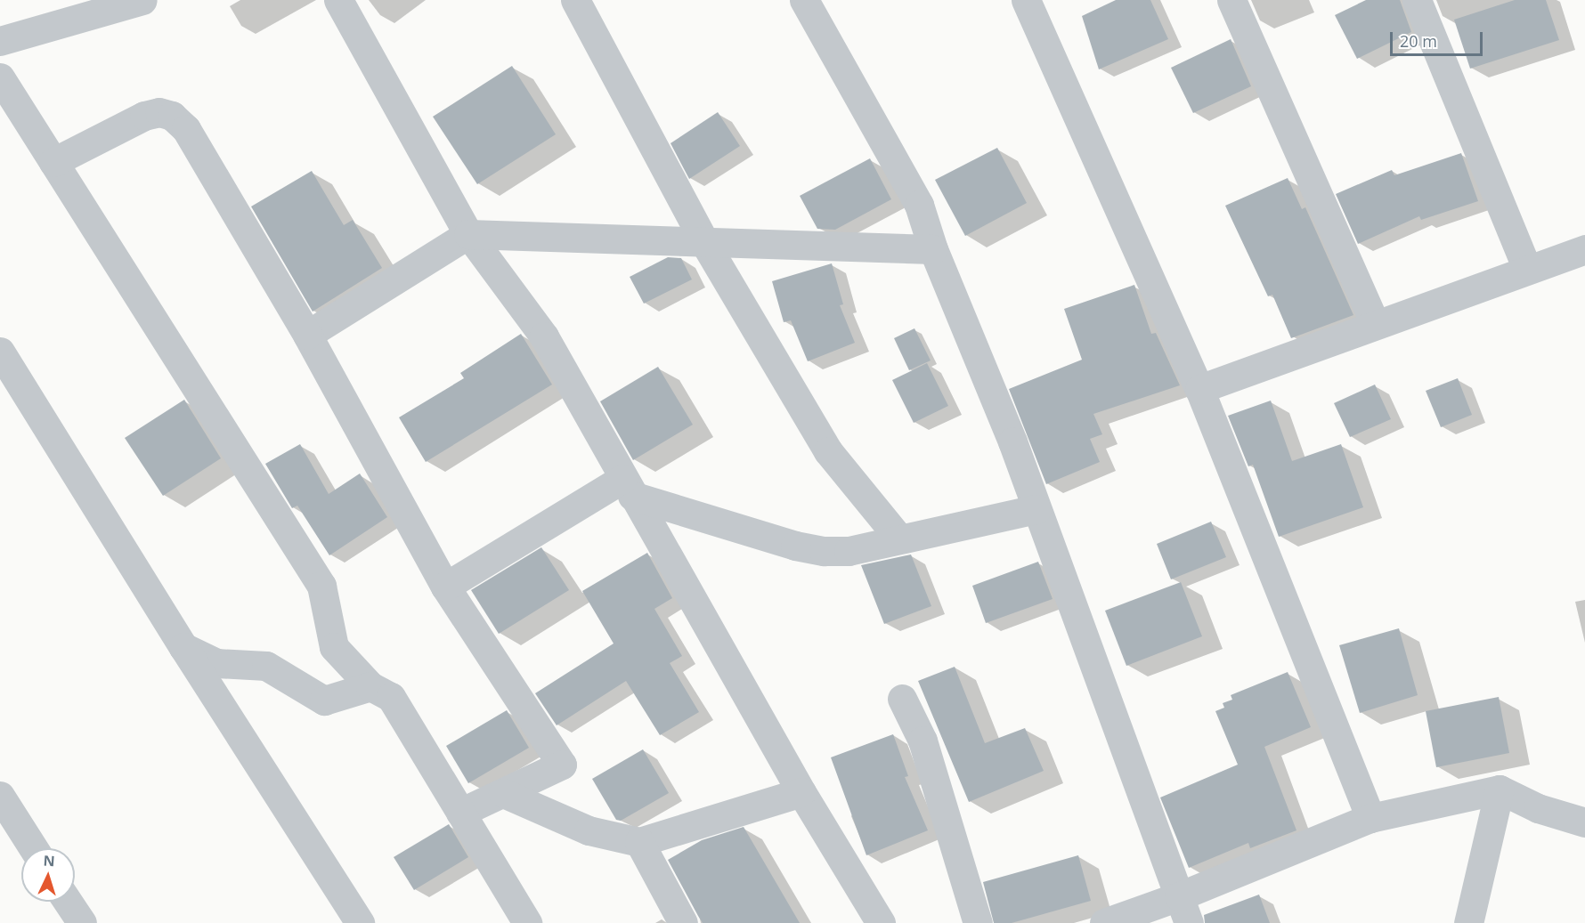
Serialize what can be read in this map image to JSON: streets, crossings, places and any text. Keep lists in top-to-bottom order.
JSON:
{
  "scale_bar": "20 m",
  "north": "top"
}
